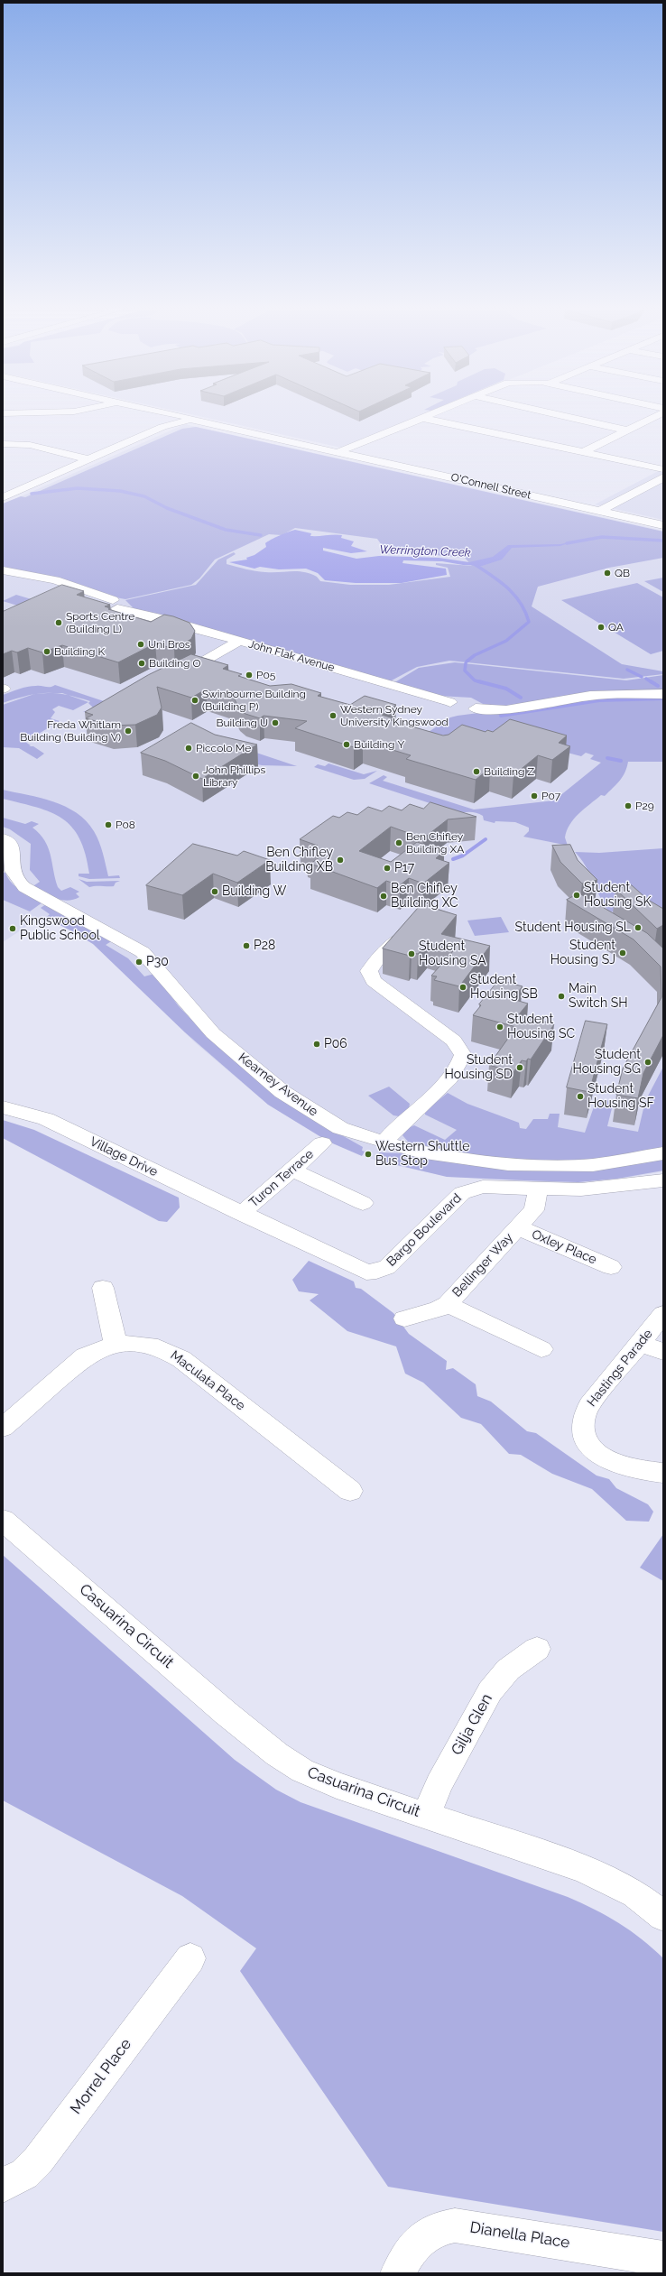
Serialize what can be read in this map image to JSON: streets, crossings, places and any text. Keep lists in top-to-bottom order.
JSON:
{
  "streets": {
    "main road": [
      "O'Connell Street",
      "John Flak Avenue",
      "Kearney Avenue",
      "Village Drive",
      "Turon Terrace",
      "Bargo Boulevard",
      "Oxley Place",
      "Bellinger Way",
      "Hastings Parade",
      "Maculata Place",
      "Casuarina Circuit",
      "Gilja Glen",
      "Morrel Place",
      "Dianella Place"
    ]
  },
  "crossings": [
    ["Village Drive", "Turon Terrace"],
    ["Village Drive", "Bargo Boulevard"],
    ["Turon Terrace", "Bargo Boulevard"],
    ["Bargo Boulevard", "Bellinger Way"],
    ["Oxley Place", "Bellinger Way"],
    ["Casuarina Circuit", "Gilja Glen"]
  ],
  "water": ["Werrington Creek"],
  "places": [
    "QB",
    "Sports Centre (Building L)",
    "QA",
    "Uni Bros",
    "Building K",
    "Building O",
    "P05",
    "Swinbourne Building (Building P)",
    "Western Sydney University Kingswood",
    "Building U",
    "Freda Whitlam Building (Building V)",
    "Building Y",
    "Piccolo Me",
    "Building Z",
    "John Phillips Library",
    "P07",
    "P29",
    "P08",
    "Ben Chifley Building XA",
    "Ben Chifley Building XB",
    "P17",
    "Building W",
    "Student Housing SK",
    "Ben Chifley Building XC",
    "Student Housing SL",
    "Kingswood Public School",
    "P28",
    "Student Housing SJ",
    "Student Housing SA",
    "P30",
    "Student Housing SB",
    "Main Switch SH",
    "Student Housing SC",
    "P06",
    "Student Housing SG",
    "Student Housing SD",
    "Student Housing SF",
    "Western Shuttle Bus Stop"
  ]
}
